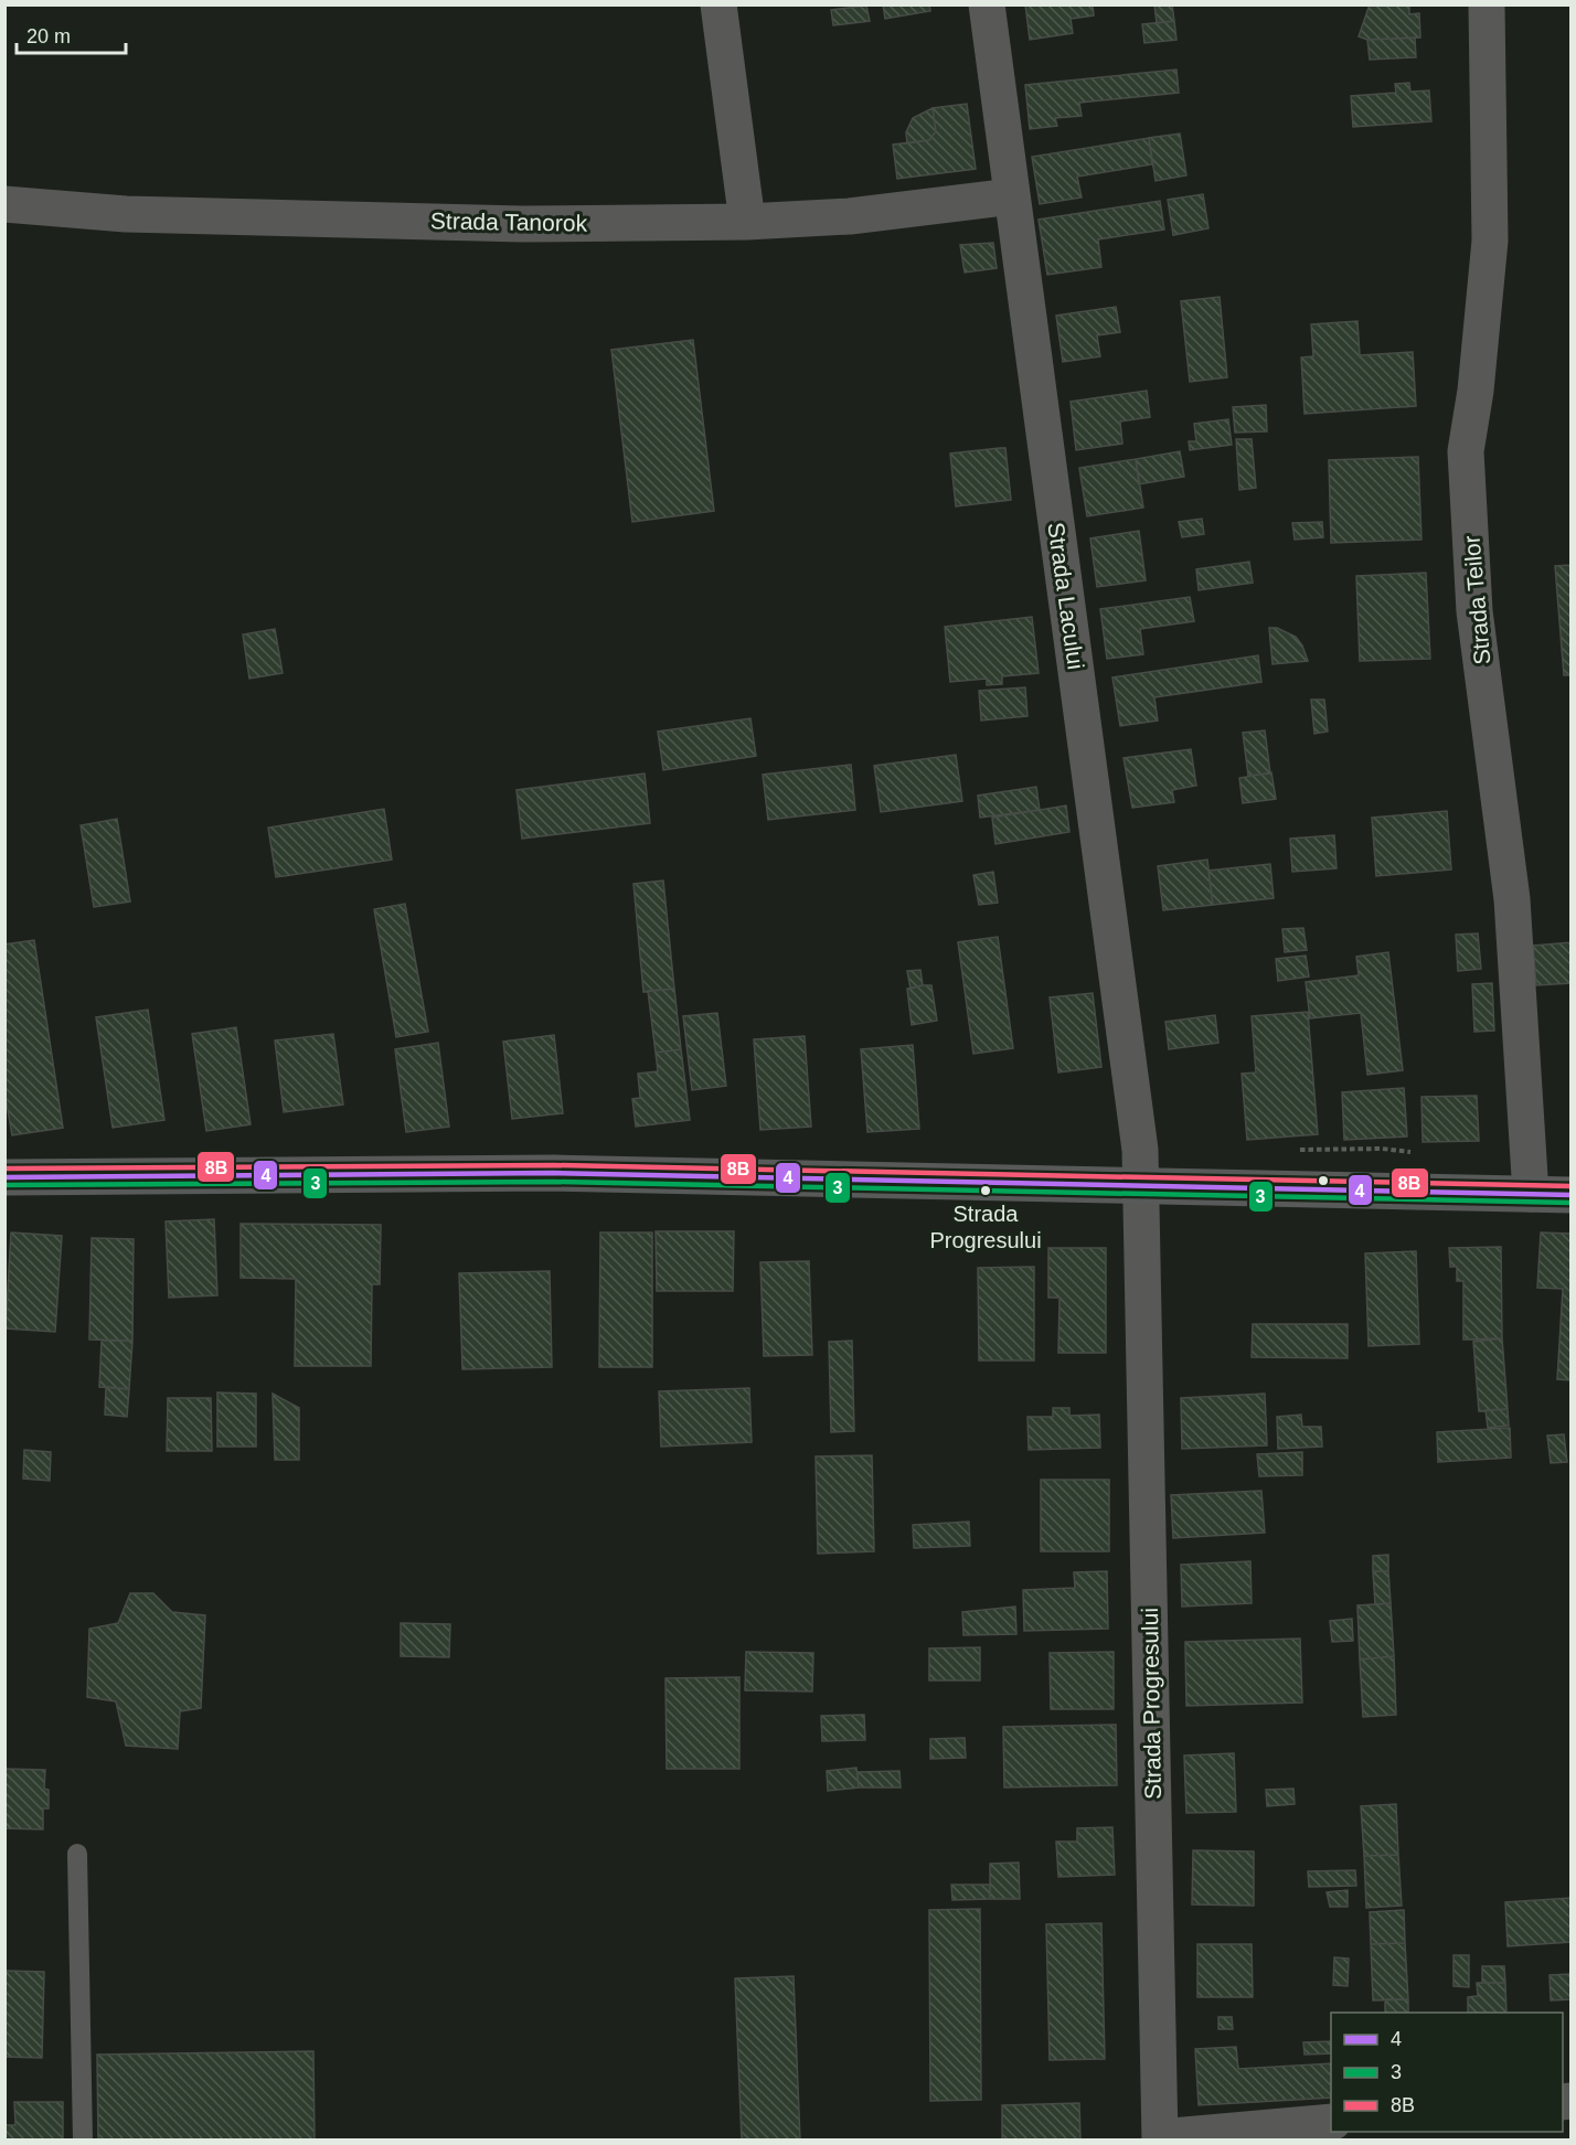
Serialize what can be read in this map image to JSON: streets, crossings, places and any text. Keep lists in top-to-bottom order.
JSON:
{
  "streets": {
    "street": [
      "Strada Tanorok",
      "Strada Lacului",
      "Strada Teilor",
      "Strada Progresului"
    ]
  },
  "crossings": [
    ["Strada Tanorok", "Strada Lacului"],
    ["Strada Lacului", "Strada Progresului"]
  ],
  "places": ["Strada Progresului"],
  "lines": ["transit line 8B", "transit line 4", "transit line 3"],
  "legend": ["4", "3", "8B"],
  "scale_bar": "20 m"
}
